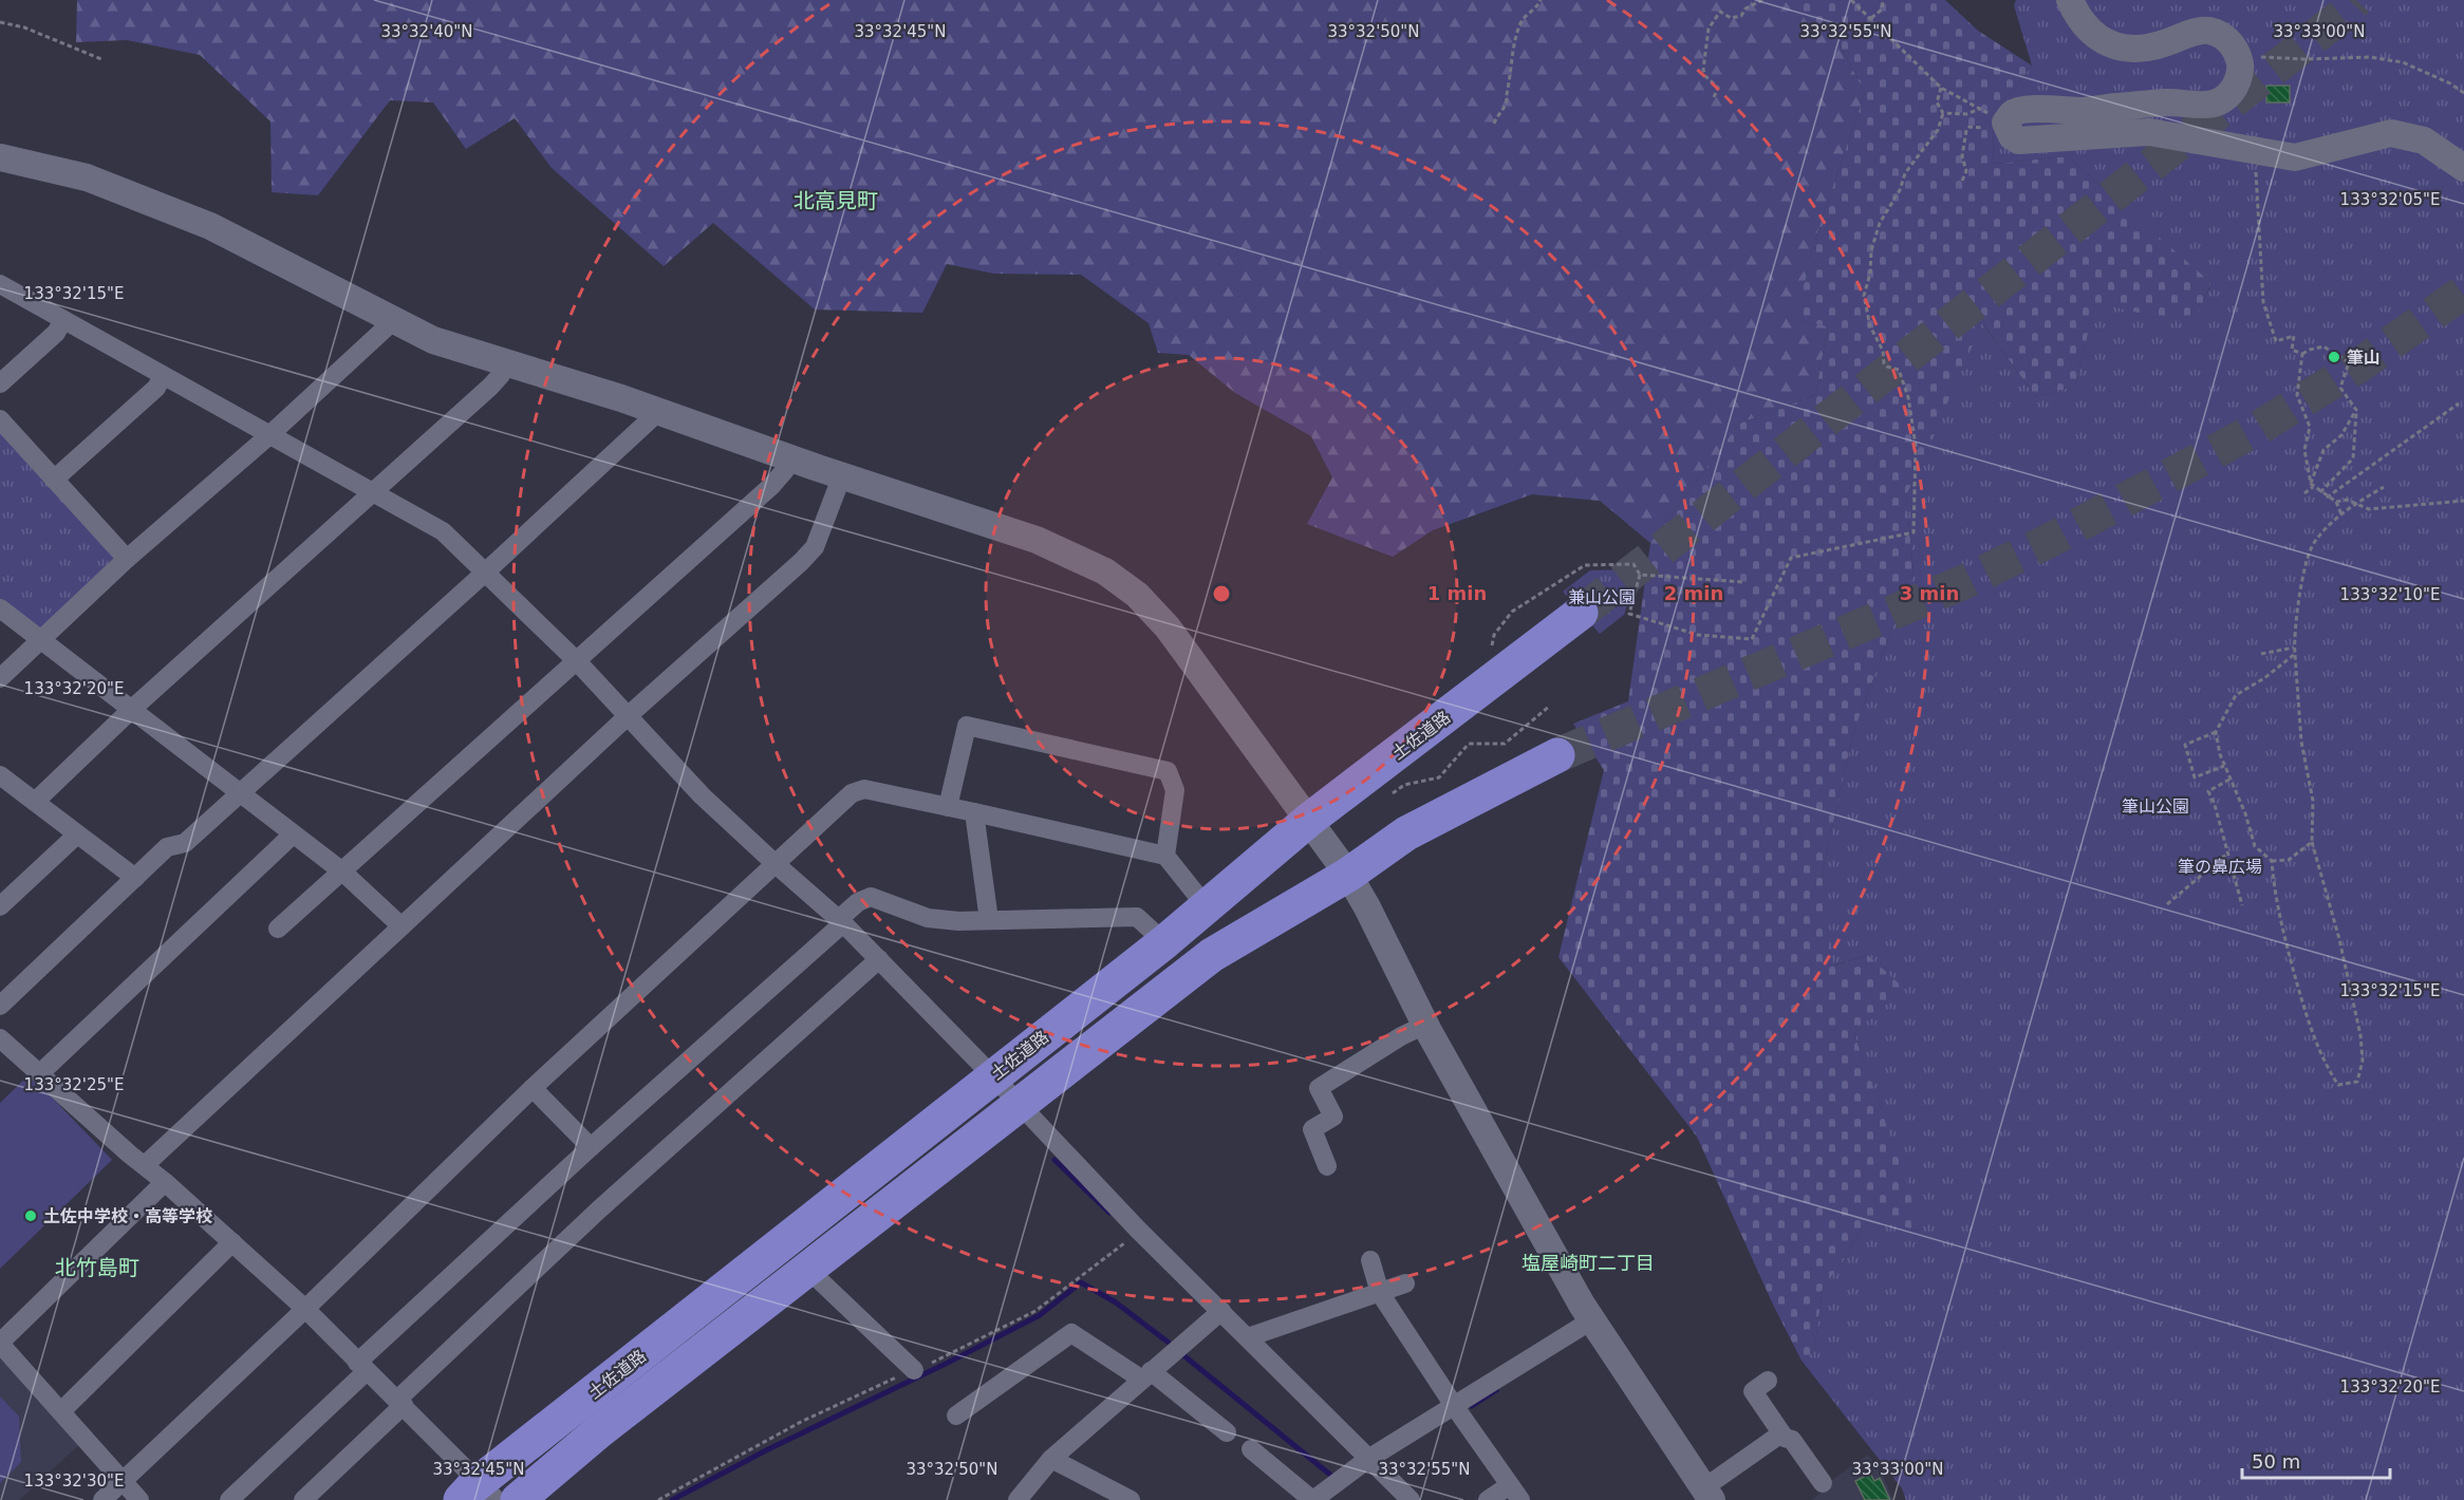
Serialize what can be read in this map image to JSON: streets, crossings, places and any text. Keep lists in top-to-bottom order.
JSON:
{
  "streets": {
    "highway": ["土佐道路"]
  },
  "districts": ["北高見町", "塩屋崎町二丁目", "北竹島町"],
  "parks": ["兼山公園", "筆山公園", "筆の鼻広場"],
  "places": ["筆山", "土佐中学校・高等学校"],
  "scale_bar": "50 m",
  "coordinates": [
    "33°32'40\"N",
    "33°32'45\"N",
    "33°32'50\"N",
    "33°32'55\"N",
    "33°33'00\"N",
    "133°32'05\"E",
    "133°32'15\"E",
    "133°32'10\"E",
    "133°32'20\"E",
    "133°32'25\"E",
    "133°32'30\"E"
  ],
  "rings": ["1 min", "2 min", "3 min"]
}
